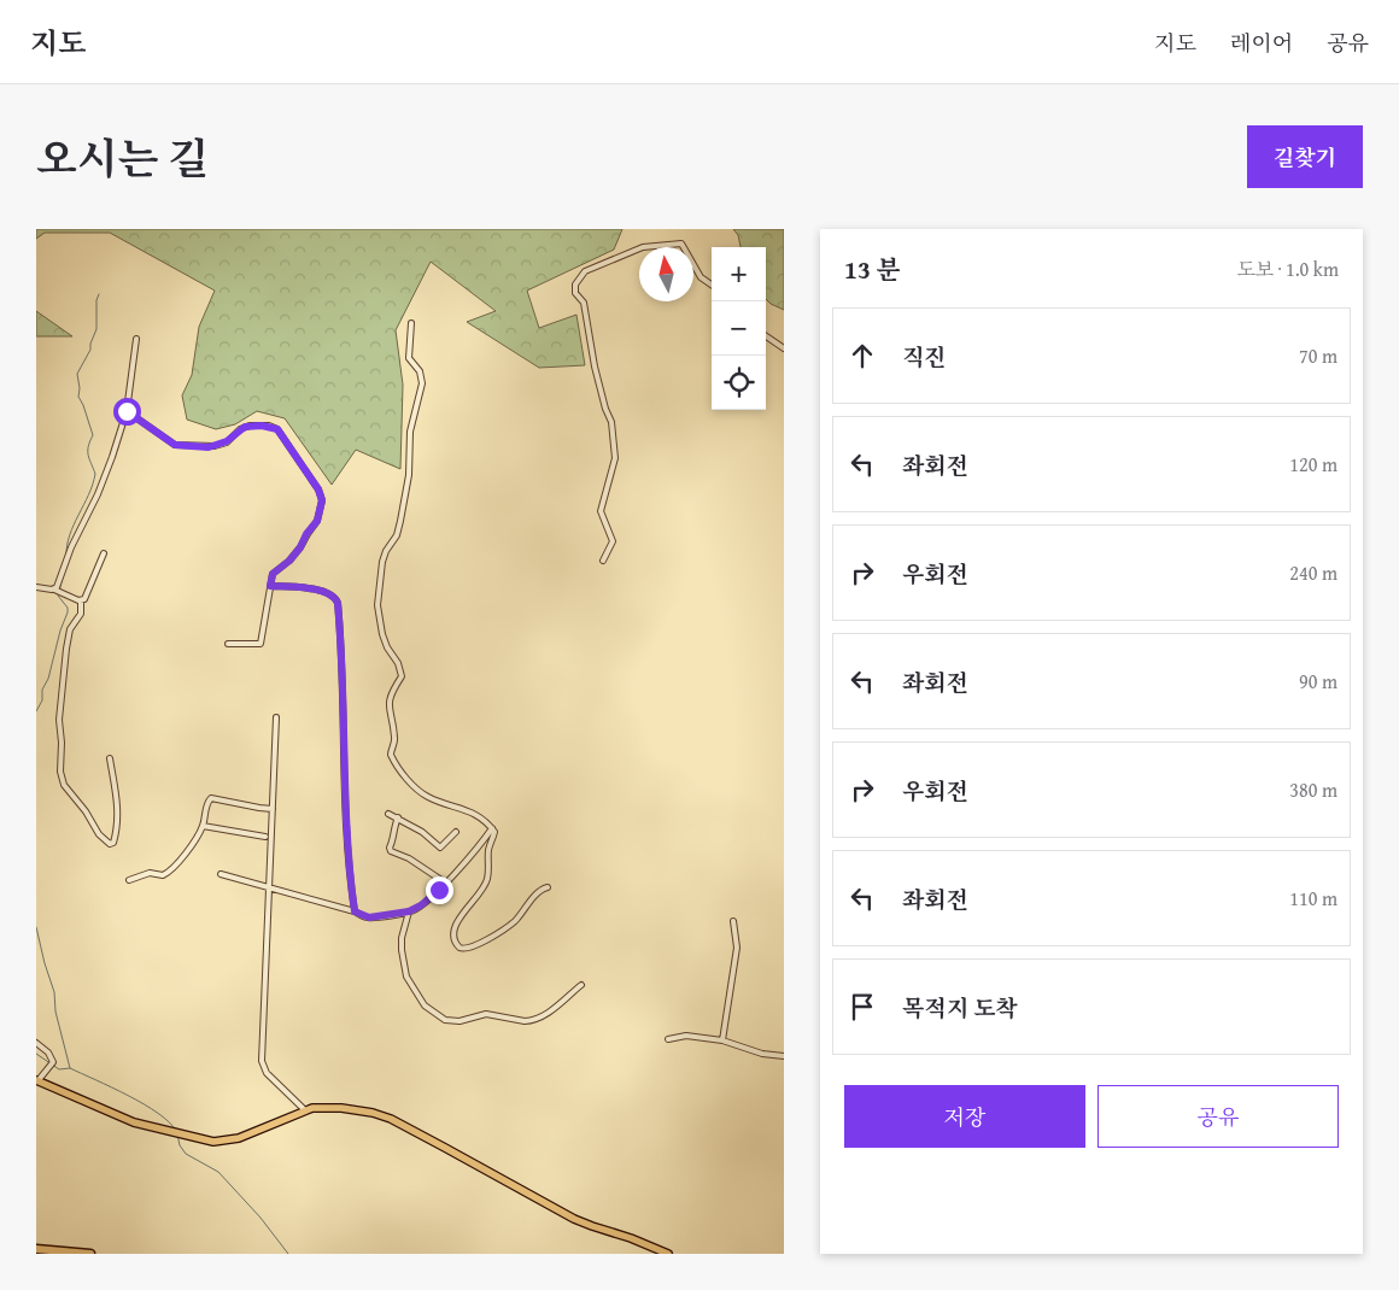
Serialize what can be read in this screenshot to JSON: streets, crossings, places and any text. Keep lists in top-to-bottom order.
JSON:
{
  "north": "top",
  "page": {
    "header": "지도",
    "nav": ["지도", "레이어", "공유"],
    "title": "오시는 길",
    "buttons": [
      "길찾기",
      ["저장", "공유"]
    ],
    "heading": ["13 분", "도보 · 1.0 km"],
    "map_buttons": ["+", "−"],
    "list": [
      ["직진", "70 m"],
      ["좌회전", "120 m"],
      ["우회전", "240 m"],
      ["좌회전", "90 m"],
      ["우회전", "380 m"],
      ["좌회전", "110 m"],
      "목적지 도착"
    ]
  }
}
